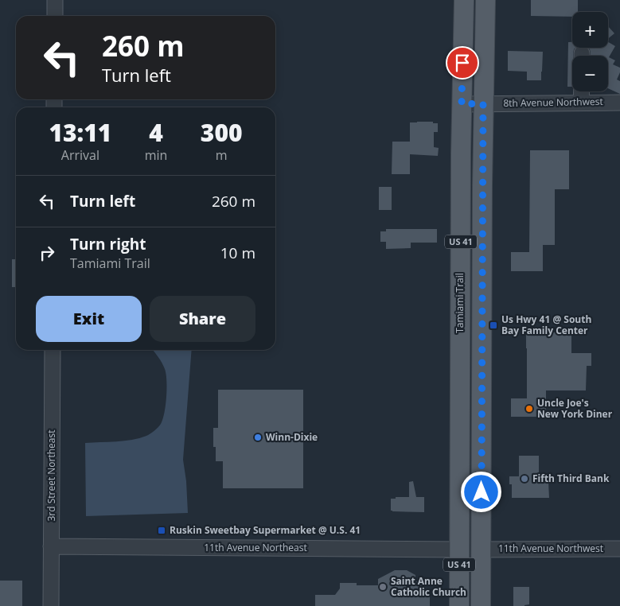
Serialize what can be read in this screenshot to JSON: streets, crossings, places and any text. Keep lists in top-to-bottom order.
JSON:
{
  "streets": {
    "main road": ["US 41", "Tamiami Trail"],
    "street": [
      "8th Avenue Northwest",
      "3rd Street Northeast",
      "11th Avenue Northeast",
      "11th Avenue Northwest"
    ]
  },
  "crossings": [
    ["8th Avenue Northwest", "US 41"],
    ["8th Avenue Northwest", "Tamiami Trail"],
    ["US 41", "11th Avenue Northwest"],
    ["Tamiami Trail", "11th Avenue Northeast"],
    ["3rd Street Northeast", "11th Avenue Northeast"]
  ],
  "places": {
    "transit": ["Us Hwy 41 @ South Bay Family Center", "Ruskin Sweetbay Supermarket @ U.S. 41"],
    "other": [
      "Uncle Joe's New York Diner",
      "Winn-Dixie",
      "Fifth Third Bank",
      "Saint Anne Catholic Church"
    ]
  },
  "page": {
    "map_buttons": ["+", "−"],
    "turn": ["260 m", "Turn left"],
    "eta": [
      "13:11",
      "Arrival",
      "4",
      "min",
      "300",
      "m"
    ],
    "list": [
      {
        "name": "Turn left",
        "value": "260 m"
      },
      {
        "name": "Turn right",
        "note": "Tamiami Trail",
        "value": "10 m"
      }
    ],
    "buttons": ["Exit", "Share"]
  }
}
